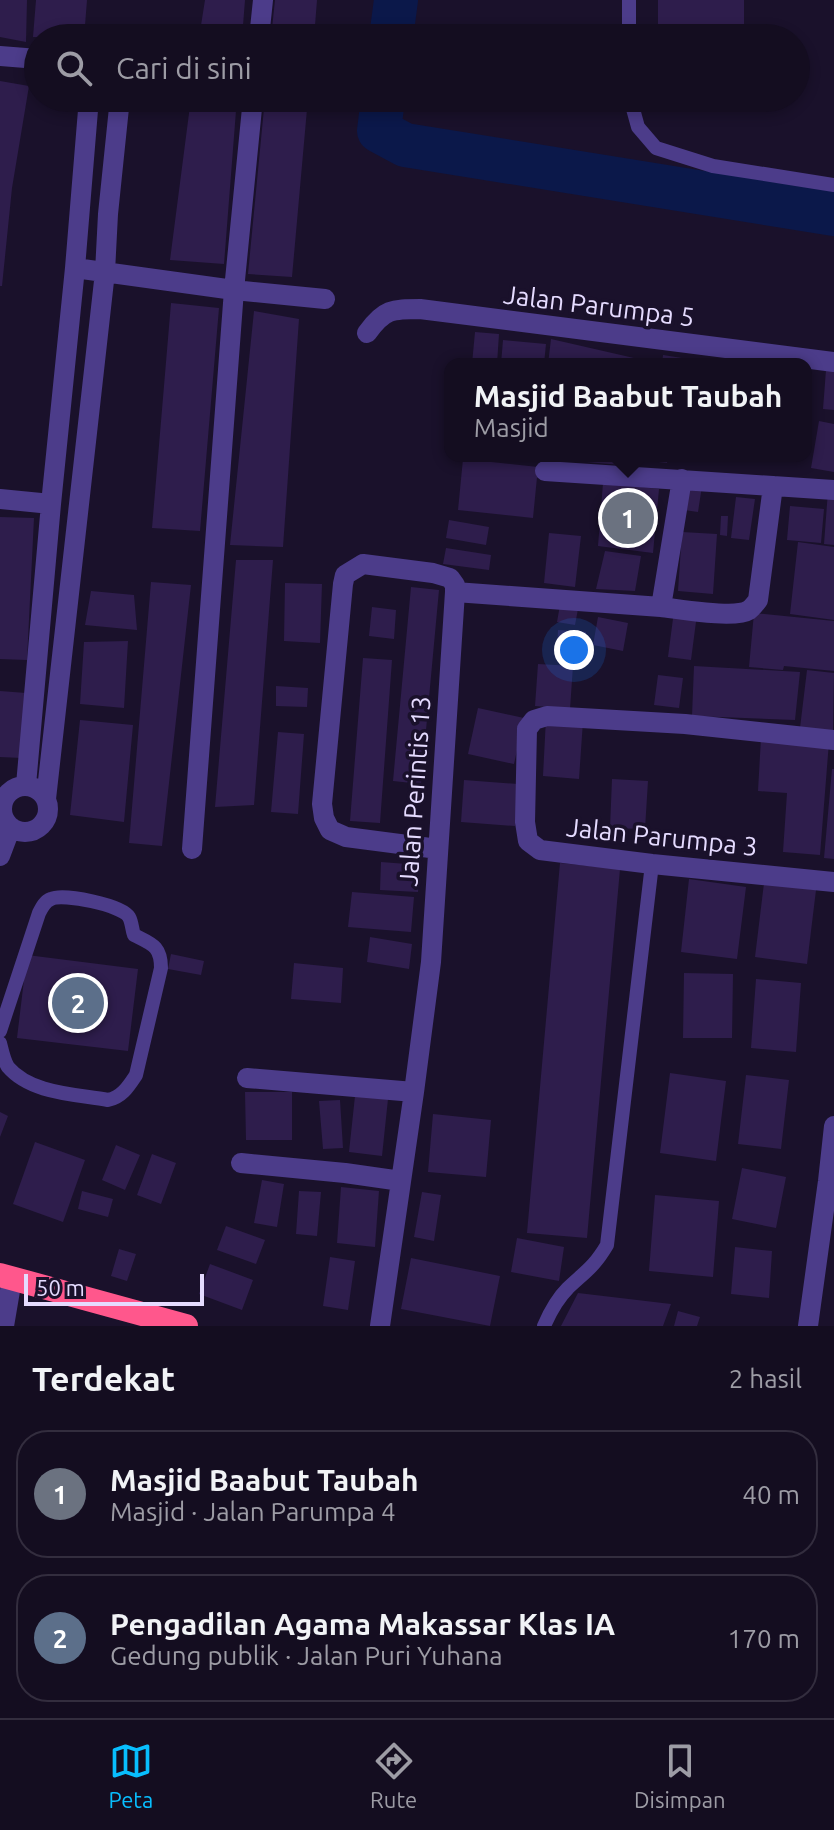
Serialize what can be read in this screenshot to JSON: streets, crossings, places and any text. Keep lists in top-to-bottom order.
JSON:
{
  "streets": {
    "street": ["Jalan Parumpa 5", "Jalan Perintis 13", "Jalan Parumpa 3"]
  },
  "scale_bar": "50 m",
  "page": {
    "search": "Cari di sini",
    "popup": ["Masjid Baabut Taubah", "Masjid"],
    "pins": ["1", "2"],
    "scale": "50 m",
    "heading": ["Terdekat", "2 hasil"],
    "list": [
      {
        "mark": "1",
        "name": "Masjid Baabut Taubah",
        "note": "Masjid · Jalan Parumpa 4",
        "value": "40 m"
      },
      {
        "mark": "2",
        "name": "Pengadilan Agama Makassar Klas IA",
        "note": "Gedung publik · Jalan Puri Yuhana",
        "value": "170 m"
      }
    ],
    "nav": ["Peta", "Rute", "Disimpan"]
  }
}
